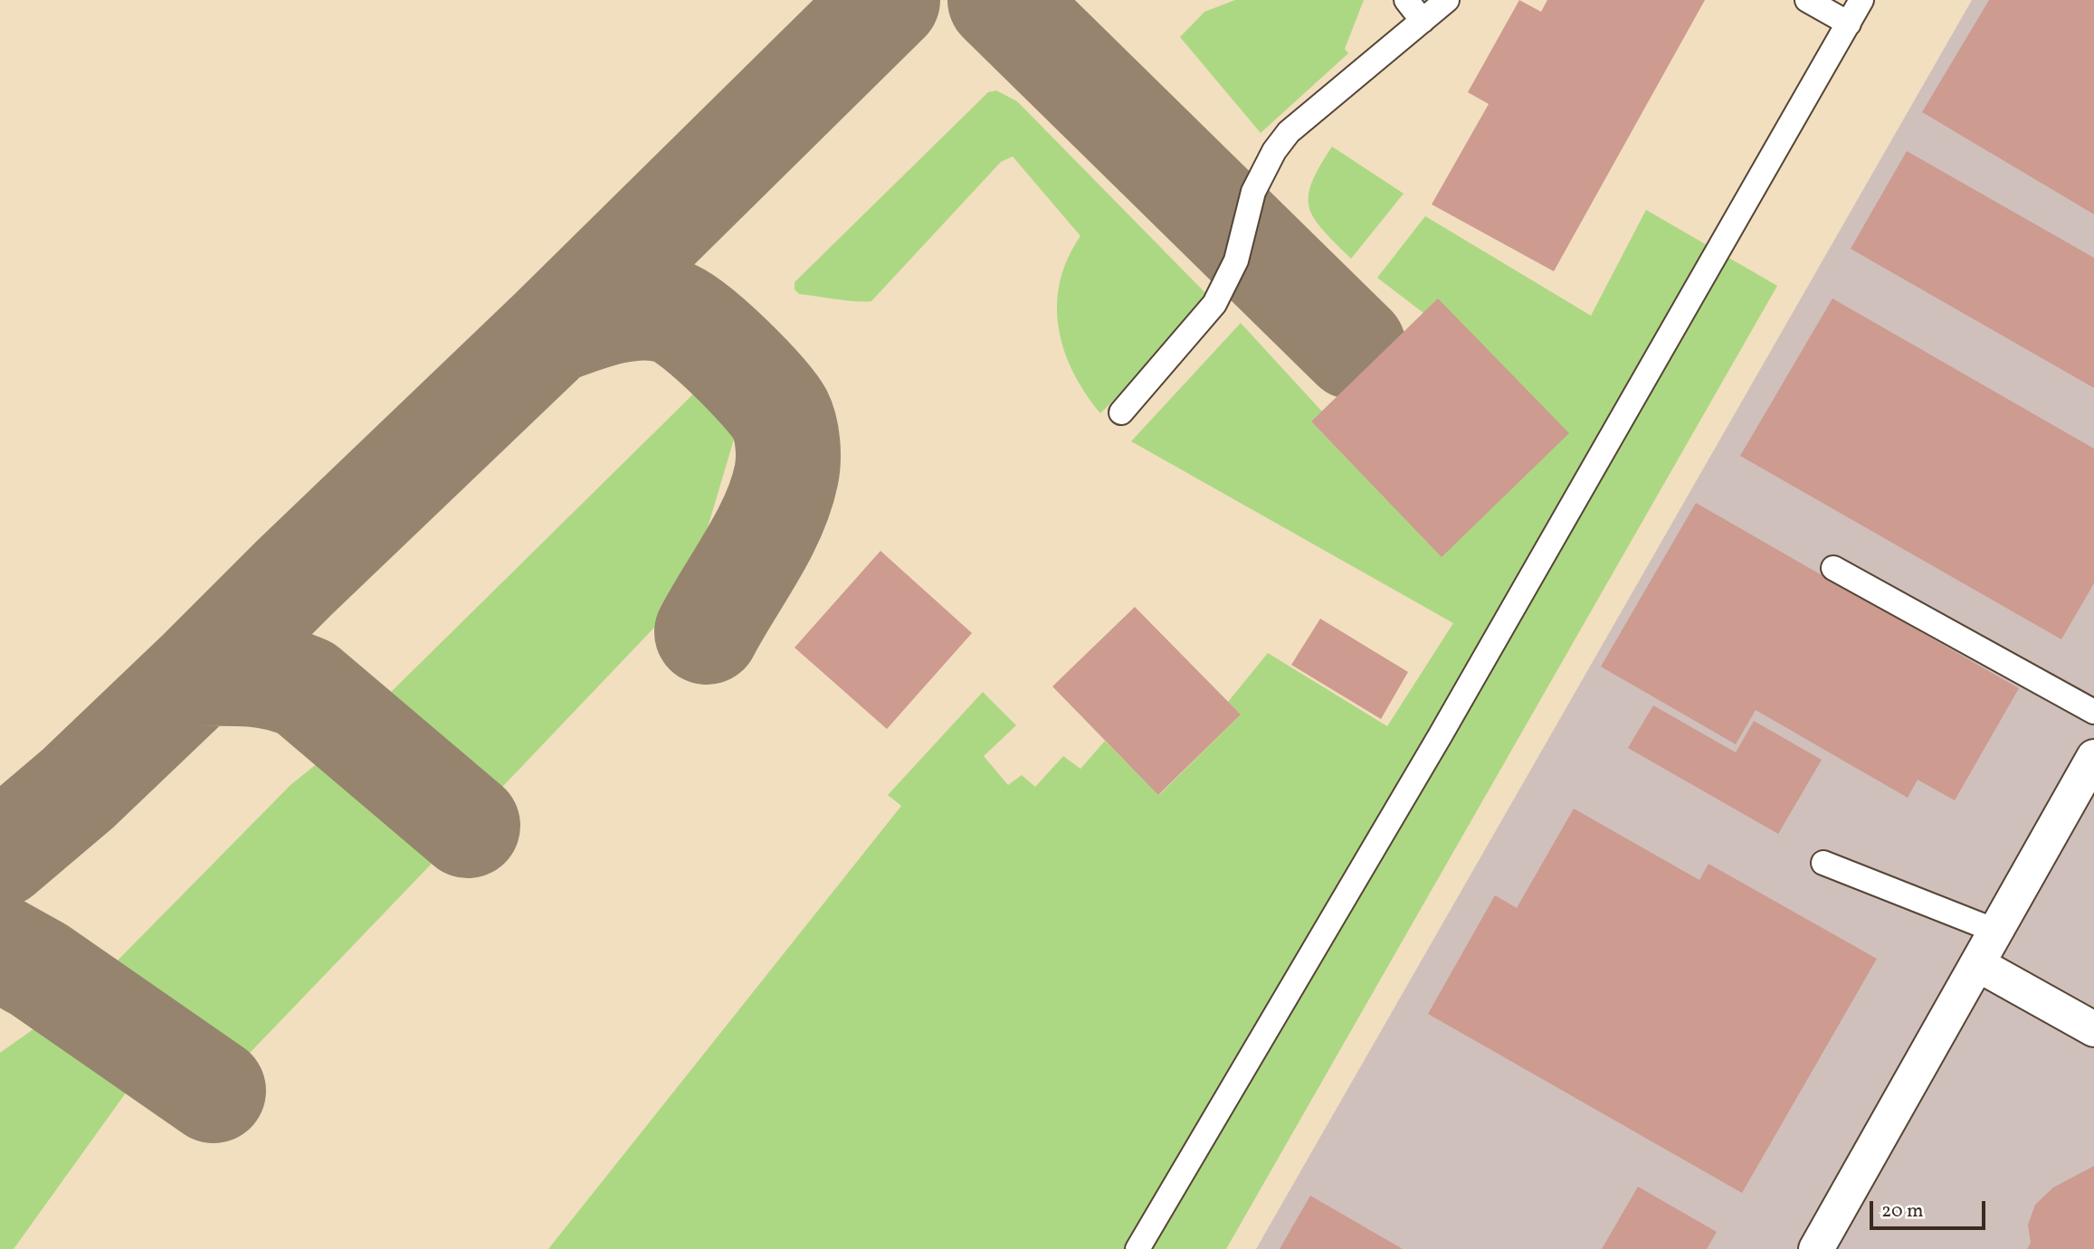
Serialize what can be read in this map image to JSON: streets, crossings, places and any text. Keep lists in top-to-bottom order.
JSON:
{
  "scale_bar": "20 m"
}
